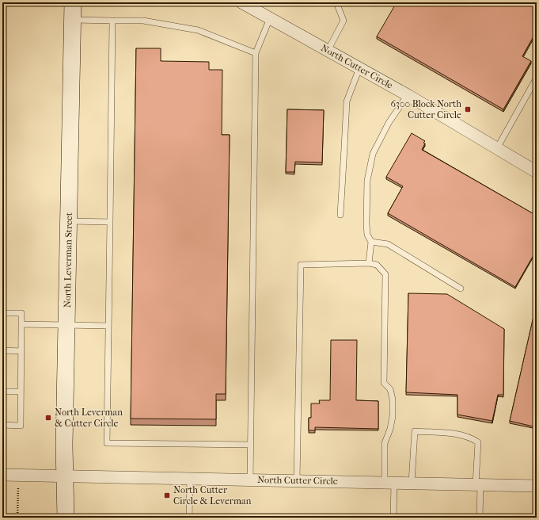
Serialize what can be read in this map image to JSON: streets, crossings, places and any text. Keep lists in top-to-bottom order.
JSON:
{
  "streets": {
    "street": ["North Cutter Circle", "North Leverman Street"]
  },
  "crossings": [
    ["North Cutter Circle", "North Leverman Street"]
  ],
  "places": {
    "transit": ["6300 Block North Cutter Circle", "North Leverman & Cutter Circle", "North Cutter Circle & Leverman"]
  }
}
